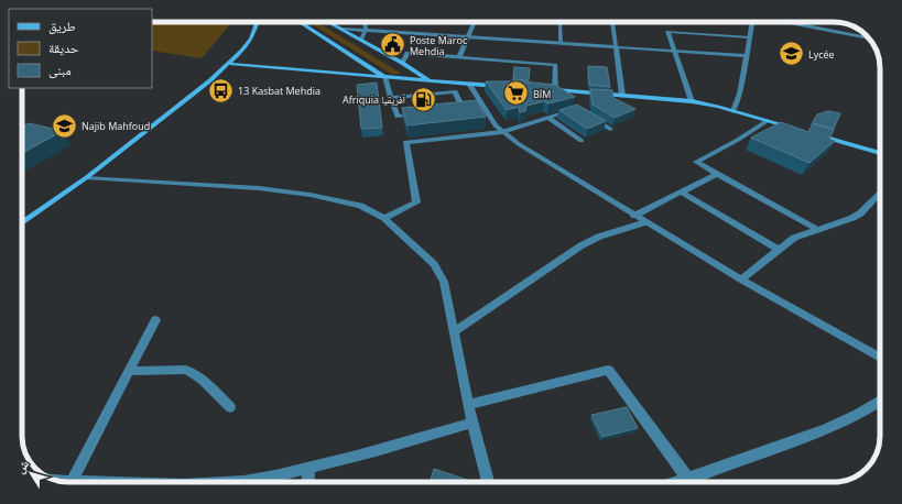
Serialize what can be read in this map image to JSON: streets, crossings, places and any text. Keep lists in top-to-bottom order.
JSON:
{
  "places": {
    "public building": ["Poste Maroc Mehdia"],
    "school or university": ["Lycée", "Najib Mahfoud"],
    "bus stop": ["13 Kasbat Mehdia"],
    "supermarket": ["BİM"],
    "fuel station": ["Afriquia أفريقيا"]
  },
  "legend": ["طريق", "حديقة", "مبنى"],
  "north": "top left"
}
